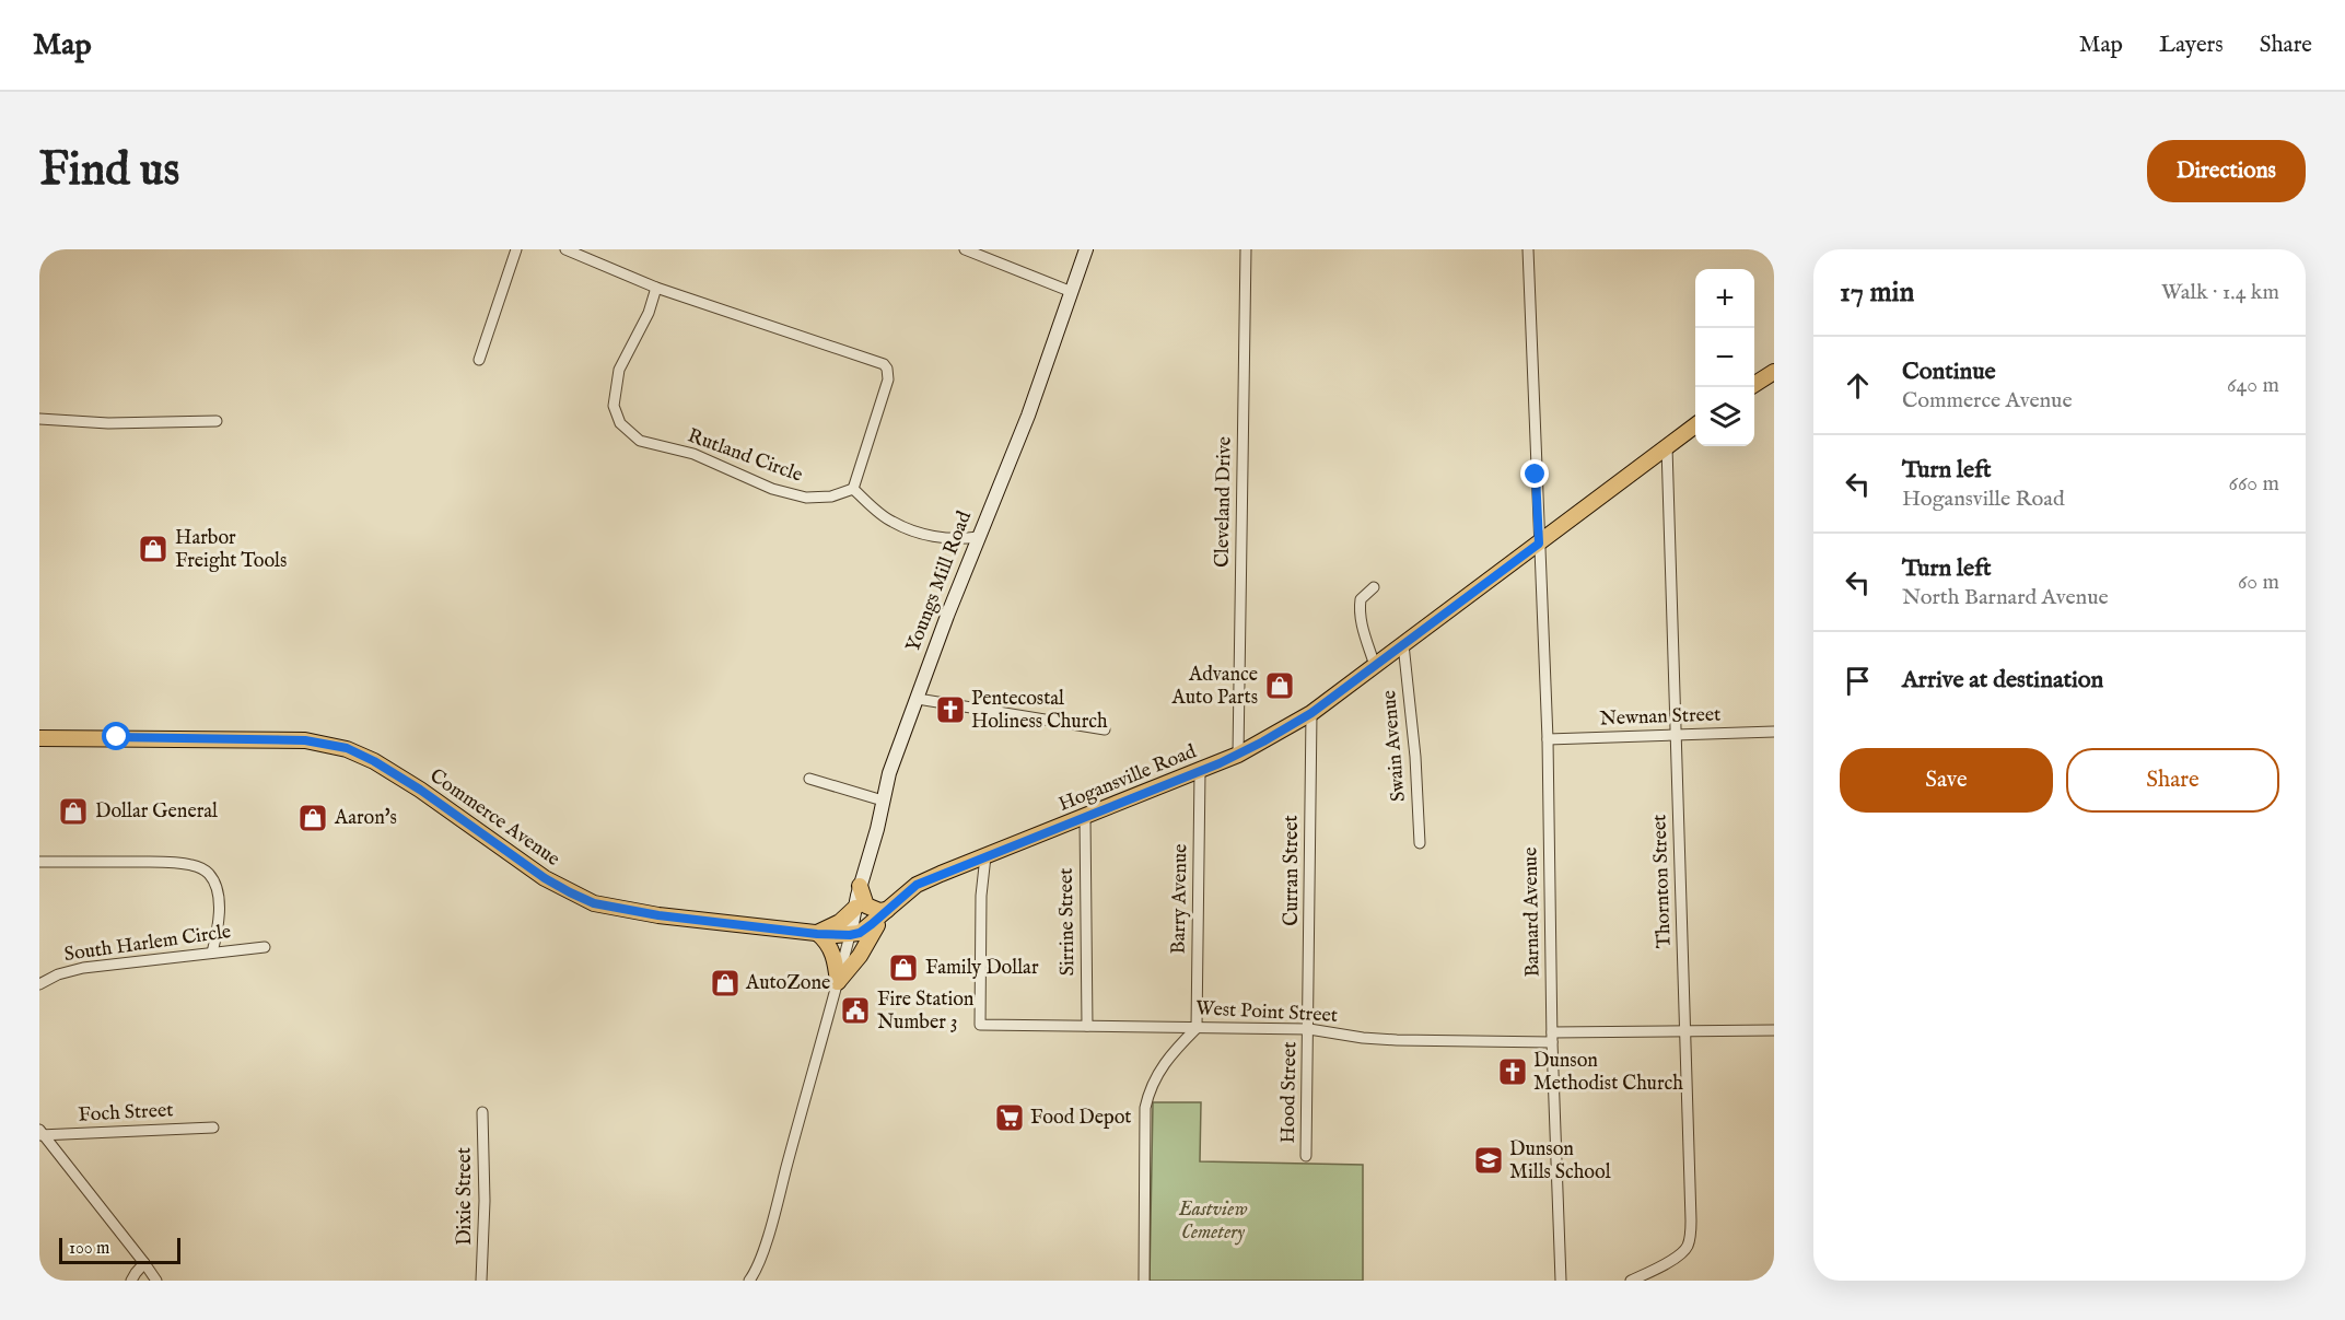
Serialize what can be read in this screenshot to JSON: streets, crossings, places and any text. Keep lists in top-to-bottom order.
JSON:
{
  "streets": {
    "main road": ["Hogansville Road", "Commerce Avenue"],
    "street": [
      "Rutland Circle",
      "Cleveland Drive",
      "Youngs Mill Road",
      "Newnan Street",
      "Swain Avenue",
      "Curran Street",
      "Thornton Street",
      "Barry Avenue",
      "Barnard Avenue",
      "Sirrine Street",
      "South Harlem Circle",
      "West Point Street",
      "Hood Street",
      "Foch Street",
      "Dixie Street"
    ]
  },
  "crossings": [
    ["Cleveland Drive", "Hogansville Road"],
    ["Youngs Mill Road", "Hogansville Road"],
    ["Youngs Mill Road", "Commerce Avenue"],
    ["Newnan Street", "Thornton Street"],
    ["Newnan Street", "Barnard Avenue"],
    ["Swain Avenue", "Hogansville Road"],
    ["Hogansville Road", "Commerce Avenue"],
    ["Hogansville Road", "Curran Street"],
    ["Hogansville Road", "Thornton Street"],
    ["Hogansville Road", "Barry Avenue"],
    ["Hogansville Road", "Barnard Avenue"],
    ["Hogansville Road", "Sirrine Street"],
    ["Hogansville Road", "West Point Street"],
    ["Curran Street", "West Point Street"],
    ["Curran Street", "Hood Street"],
    ["Thornton Street", "West Point Street"],
    ["Barry Avenue", "West Point Street"],
    ["Barnard Avenue", "West Point Street"],
    ["Sirrine Street", "West Point Street"],
    ["West Point Street", "Hood Street"]
  ],
  "parks": ["Eastview Cemetery"],
  "places": {
    "shop": [
      "Harbor Freight Tools",
      "Advance Auto Parts",
      "Dollar General",
      "Aaron's",
      "Family Dollar",
      "AutoZone"
    ],
    "church": ["Pentecostal Holiness Church", "Dunson Methodist Church"],
    "public building": ["Fire Station Number 3"],
    "supermarket": ["Food Depot"],
    "school or university": ["Dunson Mills School"]
  },
  "scale_bar": "100 m",
  "page": {
    "header": "Map",
    "nav": ["Map", "Layers", "Share"],
    "buttons": [
      "Directions",
      ["Save", "Share"]
    ],
    "title": "Find us",
    "heading": ["17 min", "Walk · 1.4 km"],
    "map_buttons": ["+", "−"],
    "list": [
      ["Continue", "Commerce Avenue", "640 m"],
      ["Turn left", "Hogansville Road", "660 m"],
      ["Turn left", "North Barnard Avenue", "60 m"],
      "Arrive at destination"
    ],
    "scale": "100 m"
  }
}
